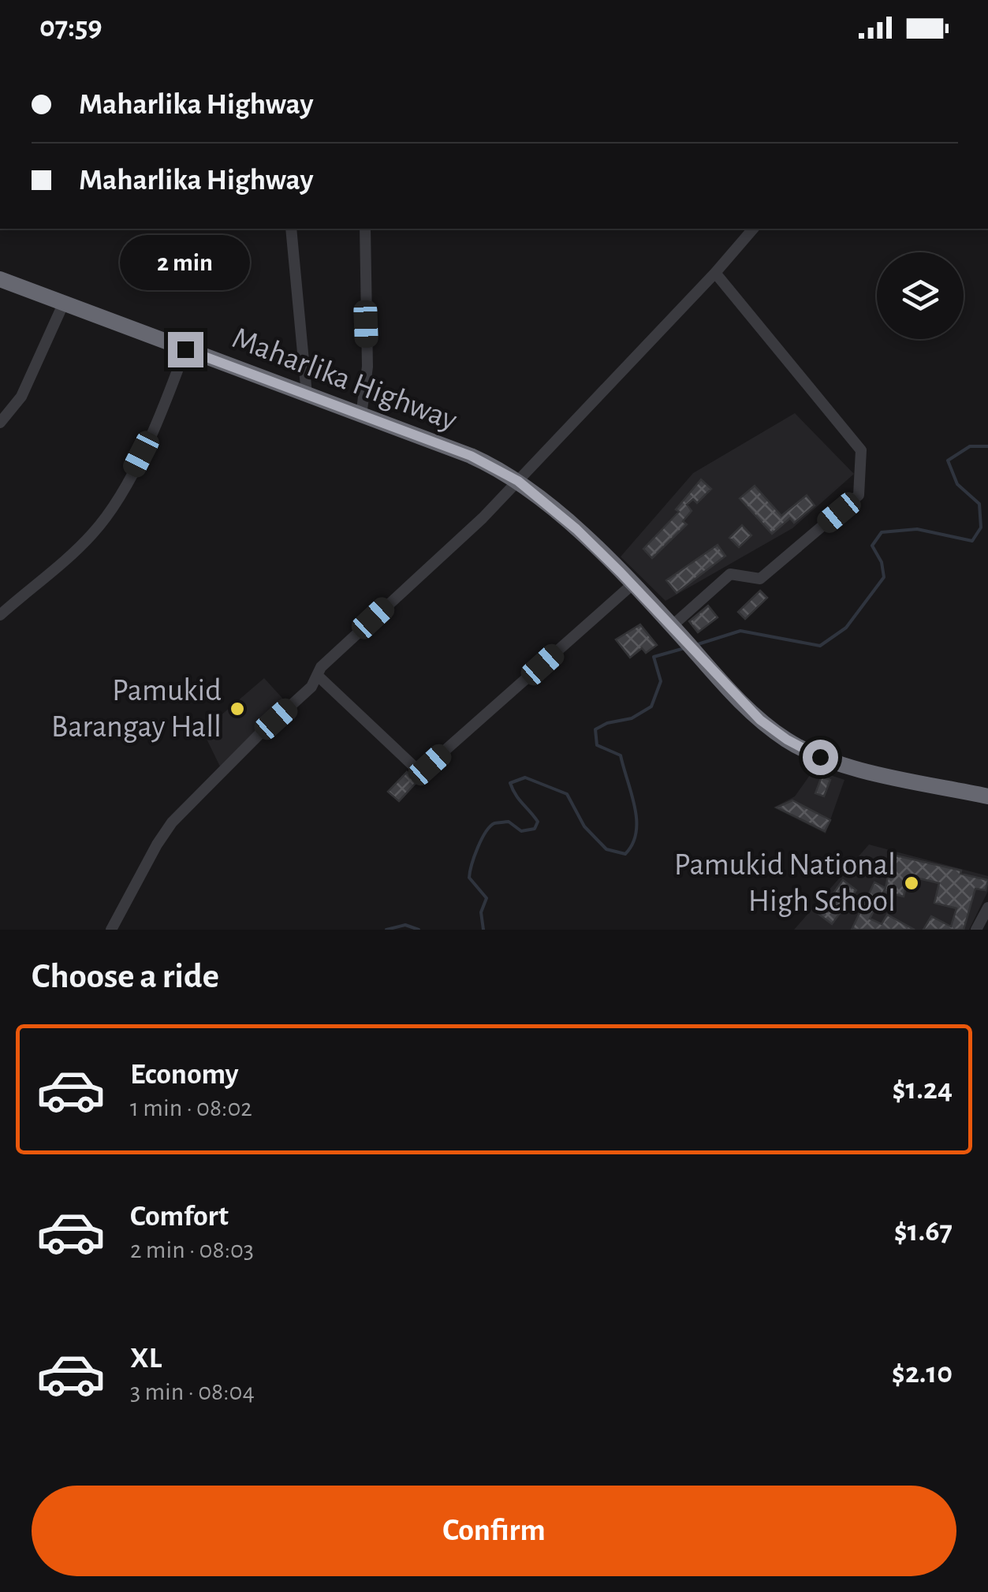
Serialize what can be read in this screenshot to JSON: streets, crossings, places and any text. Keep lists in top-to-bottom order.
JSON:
{
  "streets": {
    "highway": ["Maharlika Highway"]
  },
  "places": ["Pamukid Barangay Hall", "Pamukid National High School"],
  "page": {
    "status": "07:59",
    "banner": ["Maharlika Highway", "Maharlika Highway"],
    "bubble": "2 min",
    "heading": "Choose a ride",
    "list": [
      {
        "name": "Economy",
        "note": "1 min · 08:02",
        "value": "$1.24"
      },
      {
        "name": "Comfort",
        "note": "2 min · 08:03",
        "value": "$1.67"
      },
      {
        "name": "XL",
        "note": "3 min · 08:04",
        "value": "$2.10"
      }
    ],
    "buttons": "Confirm"
  }
}
